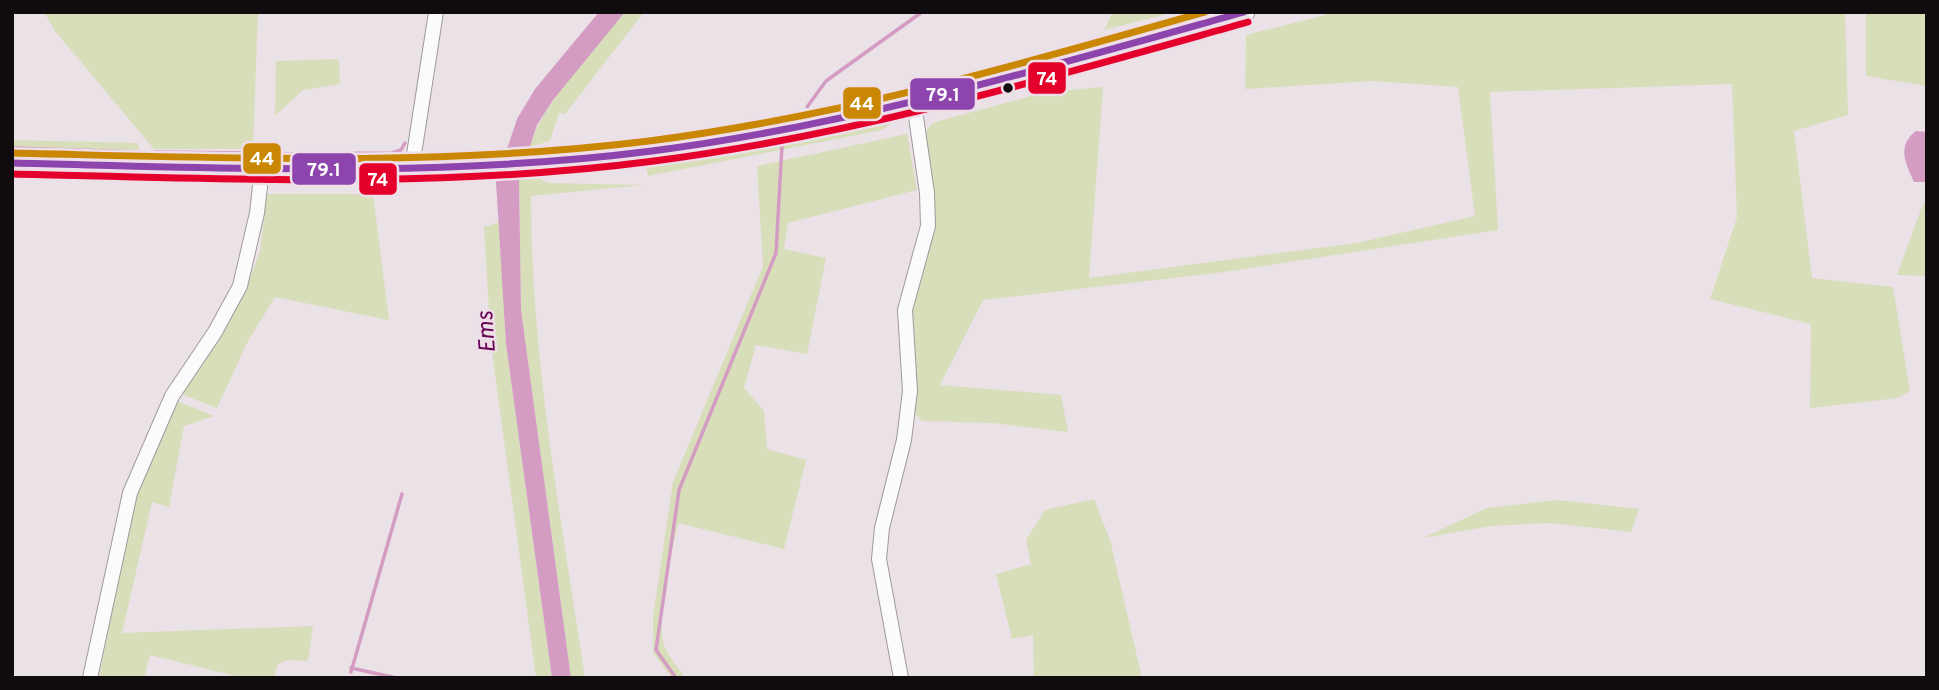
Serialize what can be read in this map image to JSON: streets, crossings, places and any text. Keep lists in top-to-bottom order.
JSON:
{
  "water": ["Ems"],
  "lines": ["transit line 79.1", "transit line 44", "transit line 74"]
}
